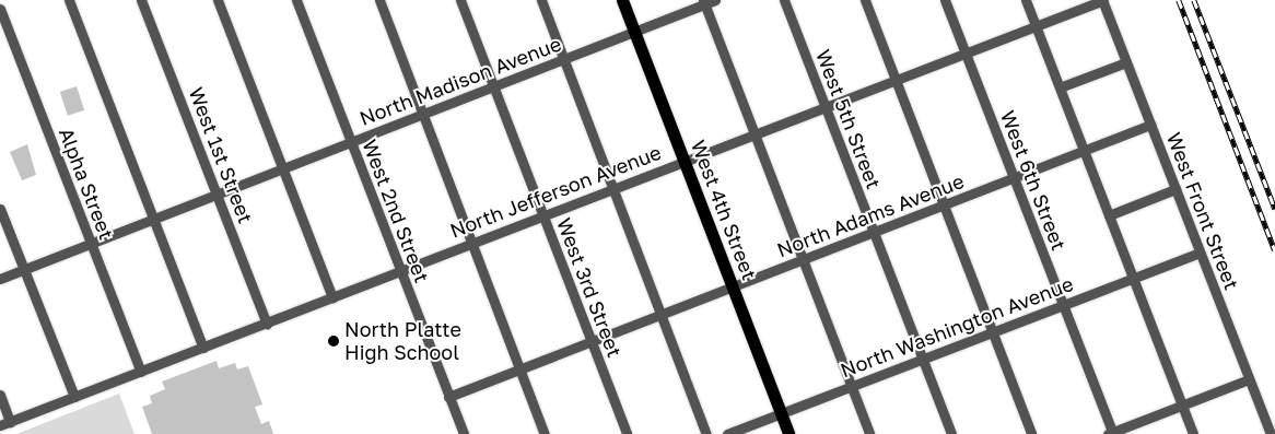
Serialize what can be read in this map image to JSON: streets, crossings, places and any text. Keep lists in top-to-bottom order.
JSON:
{
  "streets": {
    "main road": ["West 4th Street"],
    "street": [
      "North Madison Avenue",
      "West 5th Street",
      "West 1st Street",
      "West 6th Street",
      "Alpha Street",
      "North Jefferson Avenue",
      "West 2nd Street",
      "West Front Street",
      "North Adams Avenue",
      "West 3rd Street",
      "North Washington Avenue"
    ]
  },
  "crossings": [
    ["North Madison Avenue", "West 1st Street"],
    ["North Madison Avenue", "Alpha Street"],
    ["North Madison Avenue", "West 4th Street"],
    ["North Madison Avenue", "West 2nd Street"],
    ["North Madison Avenue", "West 3rd Street"],
    ["West 5th Street", "North Jefferson Avenue"],
    ["West 5th Street", "North Adams Avenue"],
    ["West 5th Street", "North Washington Avenue"],
    ["West 1st Street", "North Jefferson Avenue"],
    ["West 6th Street", "North Jefferson Avenue"],
    ["West 6th Street", "North Adams Avenue"],
    ["West 6th Street", "North Washington Avenue"],
    ["Alpha Street", "North Jefferson Avenue"],
    ["North Jefferson Avenue", "West 4th Street"],
    ["North Jefferson Avenue", "West 2nd Street"],
    ["North Jefferson Avenue", "West Front Street"],
    ["North Jefferson Avenue", "West 3rd Street"],
    ["West 4th Street", "North Adams Avenue"],
    ["West 4th Street", "North Washington Avenue"],
    ["West 2nd Street", "North Adams Avenue"],
    ["West Front Street", "North Adams Avenue"],
    ["West Front Street", "North Washington Avenue"],
    ["North Adams Avenue", "West 3rd Street"]
  ],
  "places": ["North Platte High School"]
}
